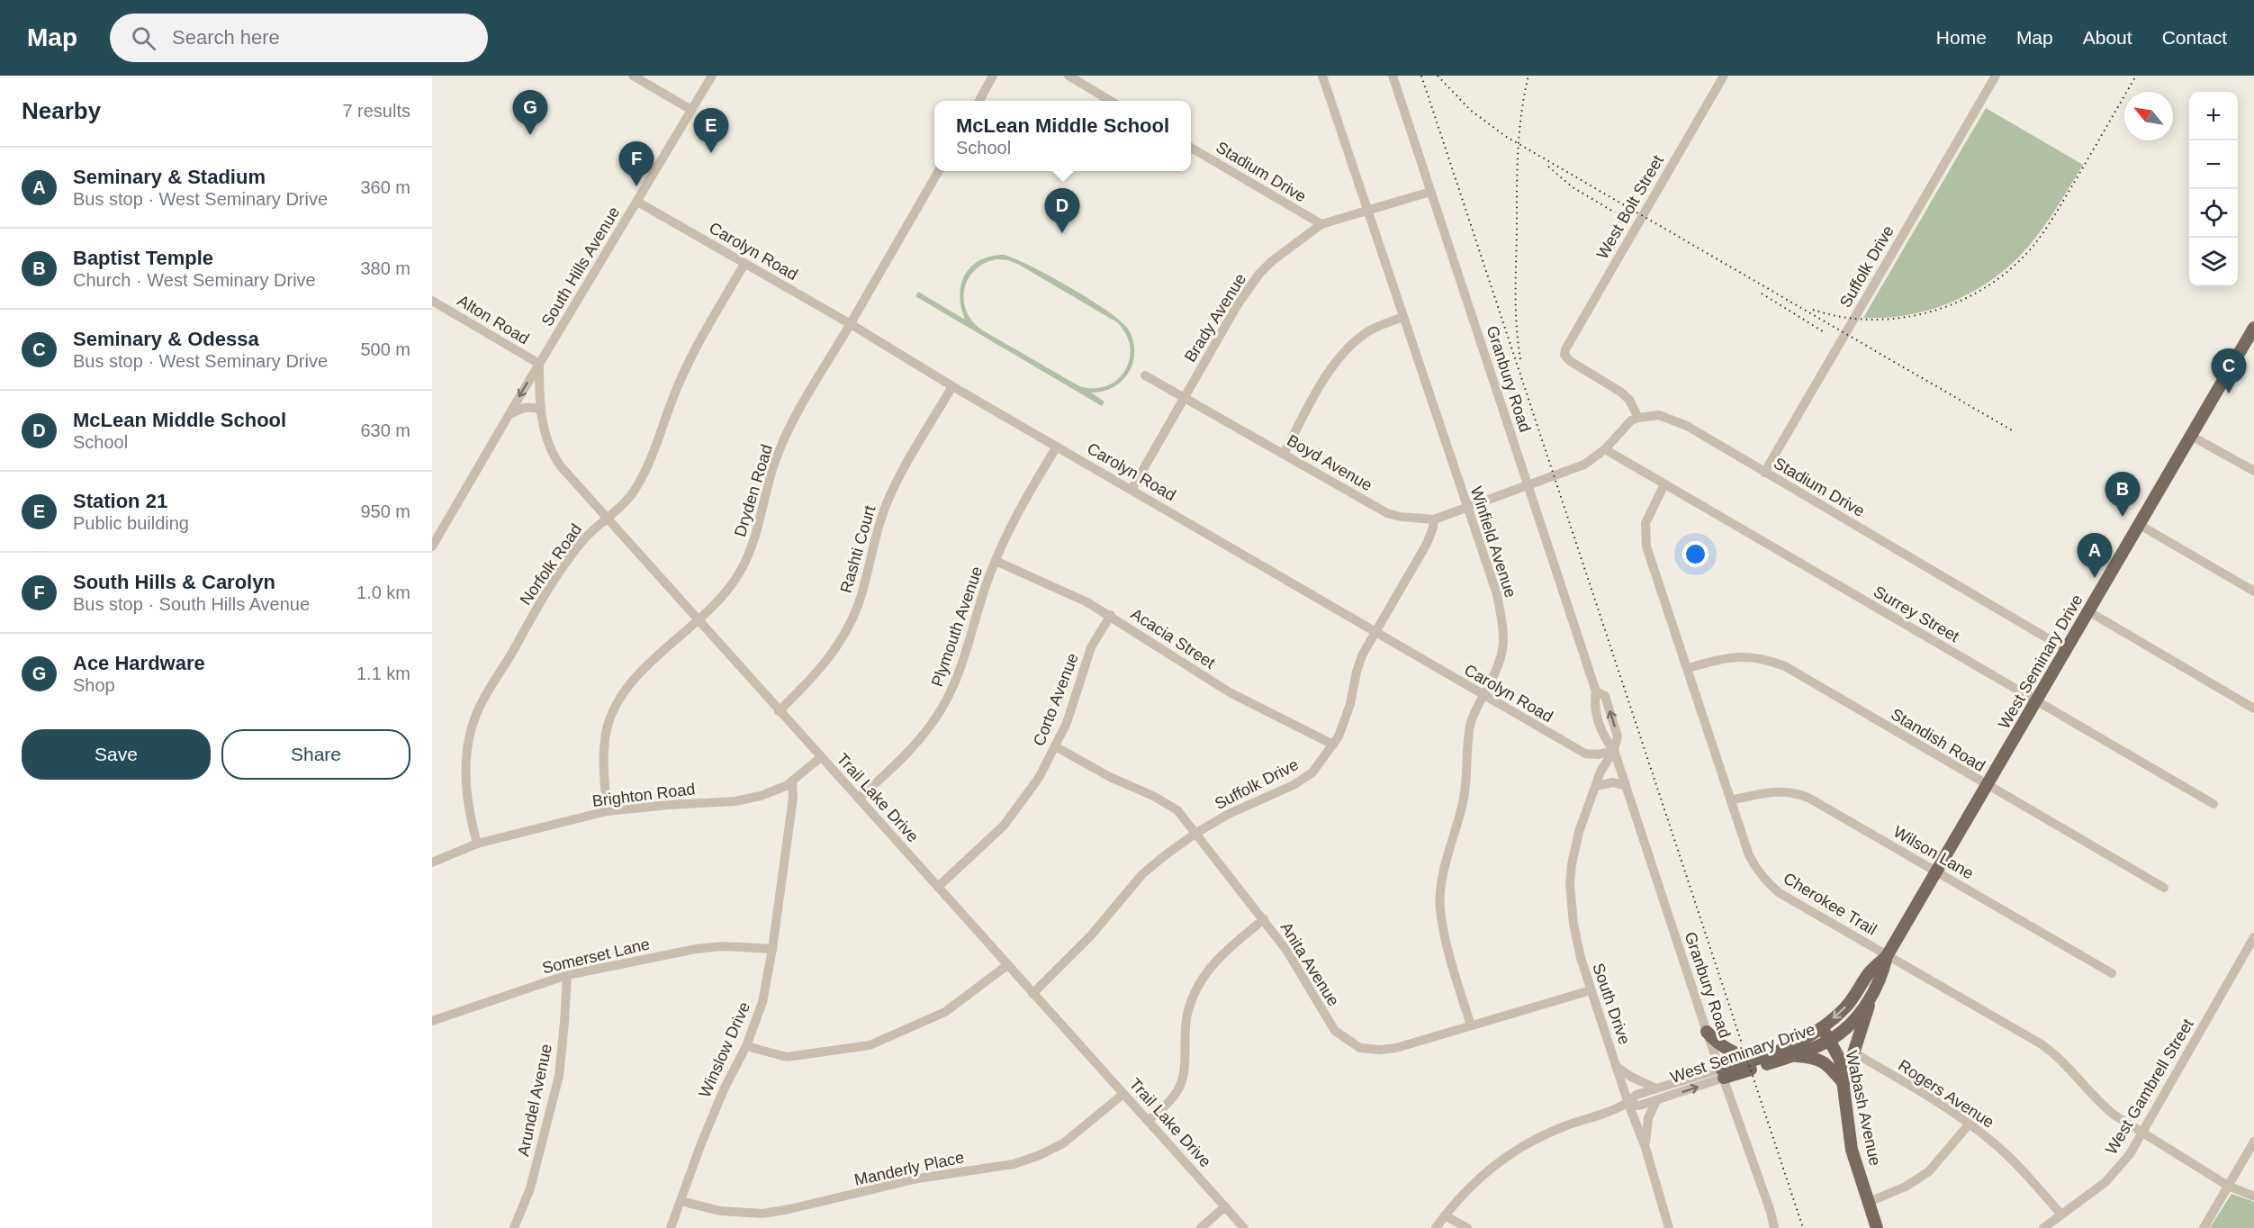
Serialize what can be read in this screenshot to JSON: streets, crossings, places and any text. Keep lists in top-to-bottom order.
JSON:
{
  "streets": {
    "main road": ["West Seminary Drive", "Wabash Avenue"],
    "street": [
      "Stadium Drive",
      "West Bolt Street",
      "Carolyn Road",
      "South Hills Avenue",
      "Suffolk Drive",
      "Brady Avenue",
      "Alton Road",
      "Granbury Road",
      "Boyd Avenue",
      "Dryden Road",
      "Winfield Avenue",
      "Rashti Court",
      "Norfolk Road",
      "Surrey Street",
      "Plymouth Avenue",
      "Acacia Street",
      "Corto Avenue",
      "Standish Road",
      "Brighton Road",
      "Trail Lake Drive",
      "Wilson Lane",
      "Cherokee Trail",
      "Somerset Lane",
      "Anita Avenue",
      "South Drive",
      "Winslow Drive",
      "West Gambrell Street",
      "Rogers Avenue",
      "Arundel Avenue",
      "Manderly Place"
    ]
  },
  "crossings": [
    ["Stadium Drive", "West Bolt Street"],
    ["Stadium Drive", "Suffolk Drive"],
    ["Stadium Drive", "Brady Avenue"],
    ["Stadium Drive", "West Seminary Drive"],
    ["Carolyn Road", "South Hills Avenue"],
    ["Carolyn Road", "Suffolk Drive"],
    ["Carolyn Road", "Brady Avenue"],
    ["Carolyn Road", "Granbury Road"],
    ["Carolyn Road", "Dryden Road"],
    ["Carolyn Road", "Winfield Avenue"],
    ["Carolyn Road", "Rashti Court"],
    ["Carolyn Road", "Norfolk Road"],
    ["Carolyn Road", "Plymouth Avenue"],
    ["Carolyn Road", "South Drive"],
    ["South Hills Avenue", "Alton Road"],
    ["South Hills Avenue", "Trail Lake Drive"],
    ["Suffolk Drive", "Boyd Avenue"],
    ["Suffolk Drive", "Acacia Street"],
    ["Suffolk Drive", "Trail Lake Drive"],
    ["Suffolk Drive", "Anita Avenue"],
    ["Brady Avenue", "Granbury Road"],
    ["Brady Avenue", "Boyd Avenue"],
    ["Brady Avenue", "Winfield Avenue"],
    ["Alton Road", "Trail Lake Drive"],
    ["Granbury Road", "West Seminary Drive"],
    ["Granbury Road", "South Drive"],
    ["Dryden Road", "Brighton Road"],
    ["Dryden Road", "Trail Lake Drive"],
    ["Winfield Avenue", "Anita Avenue"],
    ["Rashti Court", "Trail Lake Drive"],
    ["Norfolk Road", "Brighton Road"],
    ["Norfolk Road", "Trail Lake Drive"],
    ["Surrey Street", "West Seminary Drive"],
    ["Surrey Street", "Cherokee Trail"],
    ["Plymouth Avenue", "Acacia Street"],
    ["Plymouth Avenue", "Trail Lake Drive"],
    ["Acacia Street", "Corto Avenue"],
    ["West Seminary Drive", "Standish Road"],
    ["West Seminary Drive", "Wilson Lane"],
    ["West Seminary Drive", "Cherokee Trail"],
    ["West Seminary Drive", "South Drive"],
    ["West Seminary Drive", "Wabash Avenue"],
    ["Corto Avenue", "Trail Lake Drive"],
    ["Corto Avenue", "Anita Avenue"],
    ["Standish Road", "Cherokee Trail"],
    ["Brighton Road", "Trail Lake Drive"],
    ["Brighton Road", "Winslow Drive"],
    ["Trail Lake Drive", "Manderly Place"],
    ["Wilson Lane", "Cherokee Trail"],
    ["Cherokee Trail", "West Gambrell Street"],
    ["Somerset Lane", "Winslow Drive"],
    ["Somerset Lane", "Arundel Avenue"],
    ["Anita Avenue", "South Drive"],
    ["Winslow Drive", "Manderly Place"],
    ["West Gambrell Street", "Rogers Avenue"]
  ],
  "north": "top left",
  "page": {
    "header": "Map",
    "search": "Search here",
    "nav": [
      "Home",
      "Map",
      "About",
      "Contact"
    ],
    "heading": ["Nearby", "7 results"],
    "pins": [
      "G",
      "E",
      "F",
      "D",
      "C",
      "B",
      "A"
    ],
    "map_buttons": ["+", "−"],
    "popup": ["McLean Middle School", "School"],
    "list": [
      {
        "mark": "A",
        "name": "Seminary & Stadium",
        "note": "Bus stop · West Seminary Drive",
        "value": "360 m"
      },
      {
        "mark": "B",
        "name": "Baptist Temple",
        "note": "Church · West Seminary Drive",
        "value": "380 m"
      },
      {
        "mark": "C",
        "name": "Seminary & Odessa",
        "note": "Bus stop · West Seminary Drive",
        "value": "500 m"
      },
      {
        "mark": "D",
        "name": "McLean Middle School",
        "note": "School",
        "value": "630 m"
      },
      {
        "mark": "E",
        "name": "Station 21",
        "note": "Public building",
        "value": "950 m"
      },
      {
        "mark": "F",
        "name": "South Hills & Carolyn",
        "note": "Bus stop · South Hills Avenue",
        "value": "1.0 km"
      },
      {
        "mark": "G",
        "name": "Ace Hardware",
        "note": "Shop",
        "value": "1.1 km"
      }
    ],
    "buttons": ["Save", "Share"]
  }
}
